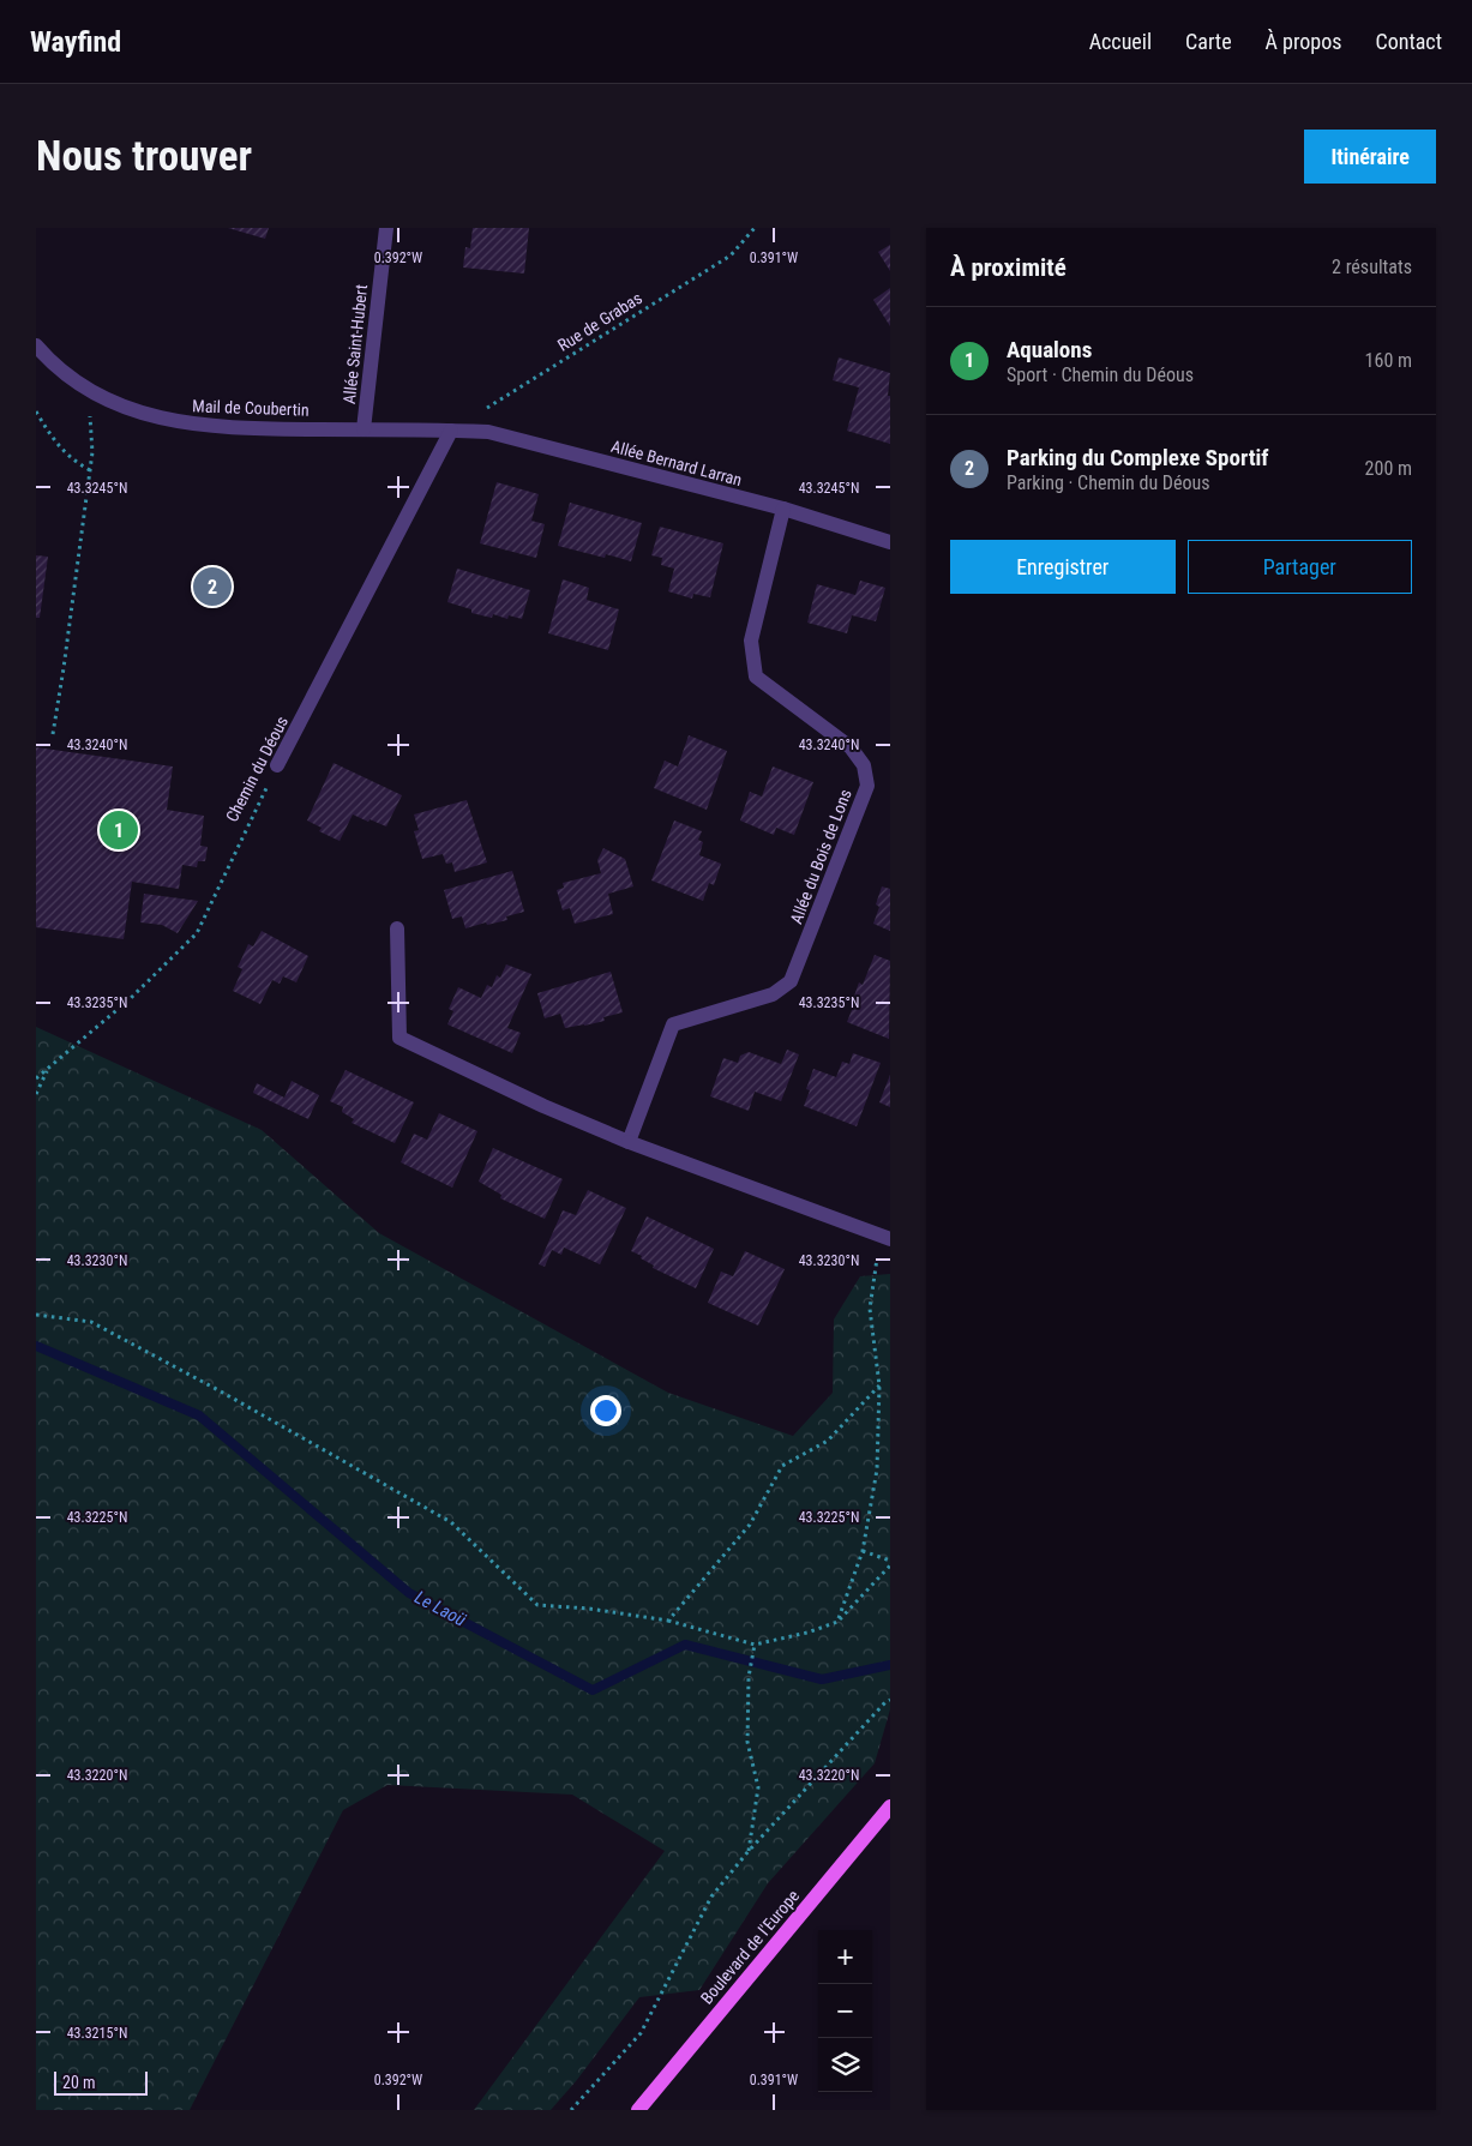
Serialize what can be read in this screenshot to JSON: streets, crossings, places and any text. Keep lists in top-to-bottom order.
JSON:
{
  "streets": {
    "main road": ["Boulevard de l'Europe"],
    "street": [
      "Allée Saint-Hubert",
      "Mail de Coubertin",
      "Allée Bernard Larran",
      "Chemin du Déous",
      "Allée du Bois de Lons"
    ],
    "path": ["Rue de Grabas"]
  },
  "crossings": [
    ["Rue de Grabas", "Mail de Coubertin"],
    ["Rue de Grabas", "Allée Bernard Larran"],
    ["Rue de Grabas", "Chemin du Déous"],
    ["Allée Saint-Hubert", "Mail de Coubertin"],
    ["Mail de Coubertin", "Allée Bernard Larran"],
    ["Mail de Coubertin", "Chemin du Déous"],
    ["Allée Bernard Larran", "Chemin du Déous"],
    ["Allée Bernard Larran", "Allée du Bois de Lons"]
  ],
  "water": ["Le Laoü"],
  "scale_bar": "20 m",
  "page": {
    "header": "Wayfind",
    "nav": [
      "Accueil",
      "Carte",
      "À propos",
      "Contact"
    ],
    "buttons": [
      "Itinéraire",
      ["Enregistrer", "Partager"]
    ],
    "title": "Nous trouver",
    "heading": ["À proximité", "2 résultats"],
    "list": [
      {
        "mark": "1",
        "name": "Aqualons",
        "note": "Sport · Chemin du Déous",
        "value": "160 m"
      },
      {
        "mark": "2",
        "name": "Parking du Complexe Sportif",
        "note": "Parking · Chemin du Déous",
        "value": "200 m"
      }
    ],
    "pins": ["2", "1"],
    "map_buttons": ["+", "−"],
    "scale": "20 m"
  },
  "coordinates": [
    "0.392°W",
    "0.391°W",
    "43.3245°N",
    "43.3240°N",
    "43.3235°N",
    "43.3230°N",
    "43.3225°N",
    "43.3220°N",
    "43.3215°N"
  ]
}
